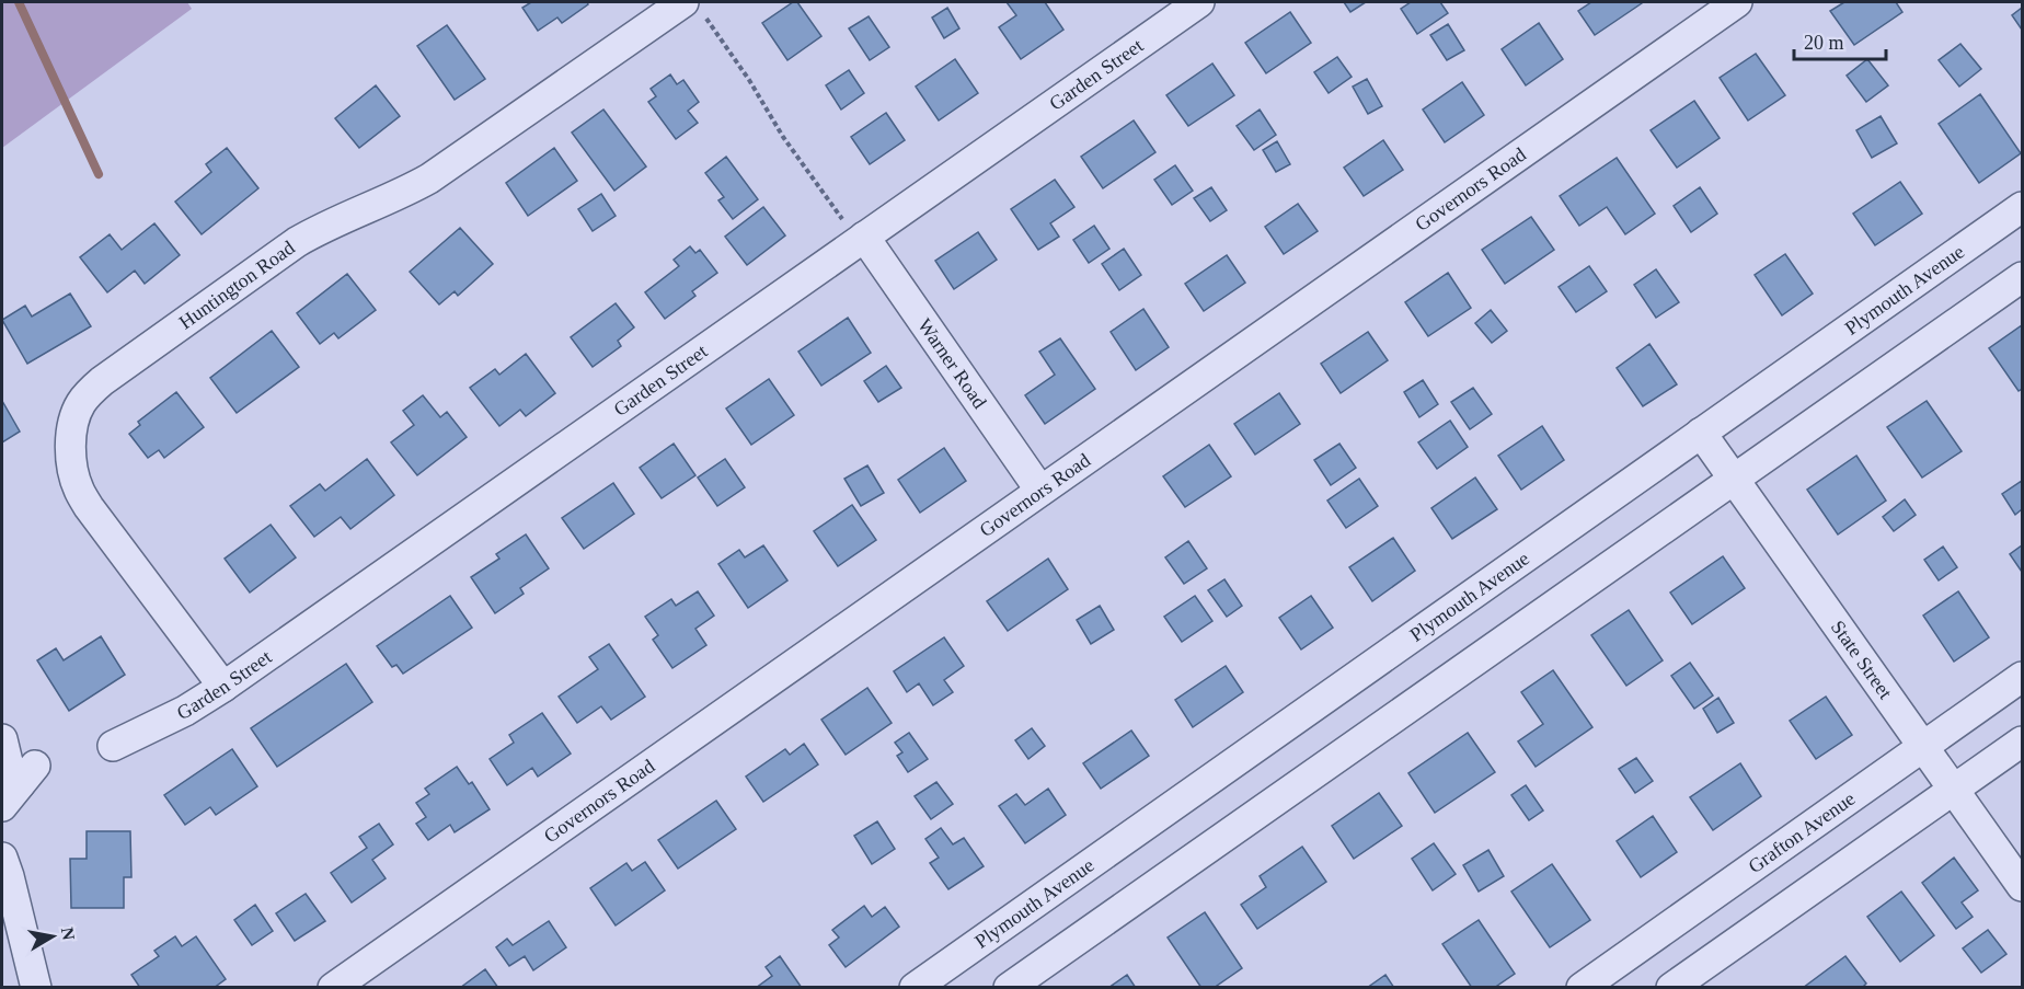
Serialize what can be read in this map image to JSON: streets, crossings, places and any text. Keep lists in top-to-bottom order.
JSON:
{
  "streets": {
    "street": [
      "Garden Street",
      "Governors Road",
      "Huntington Road",
      "Plymouth Avenue",
      "Warner Road",
      "State Street",
      "Grafton Avenue"
    ]
  },
  "crossings": [
    ["Garden Street", "Huntington Road"],
    ["Garden Street", "Warner Road"],
    ["Governors Road", "Warner Road"],
    ["Plymouth Avenue", "State Street"],
    ["State Street", "Grafton Avenue"]
  ],
  "scale_bar": "20 m",
  "north": "right"
}
